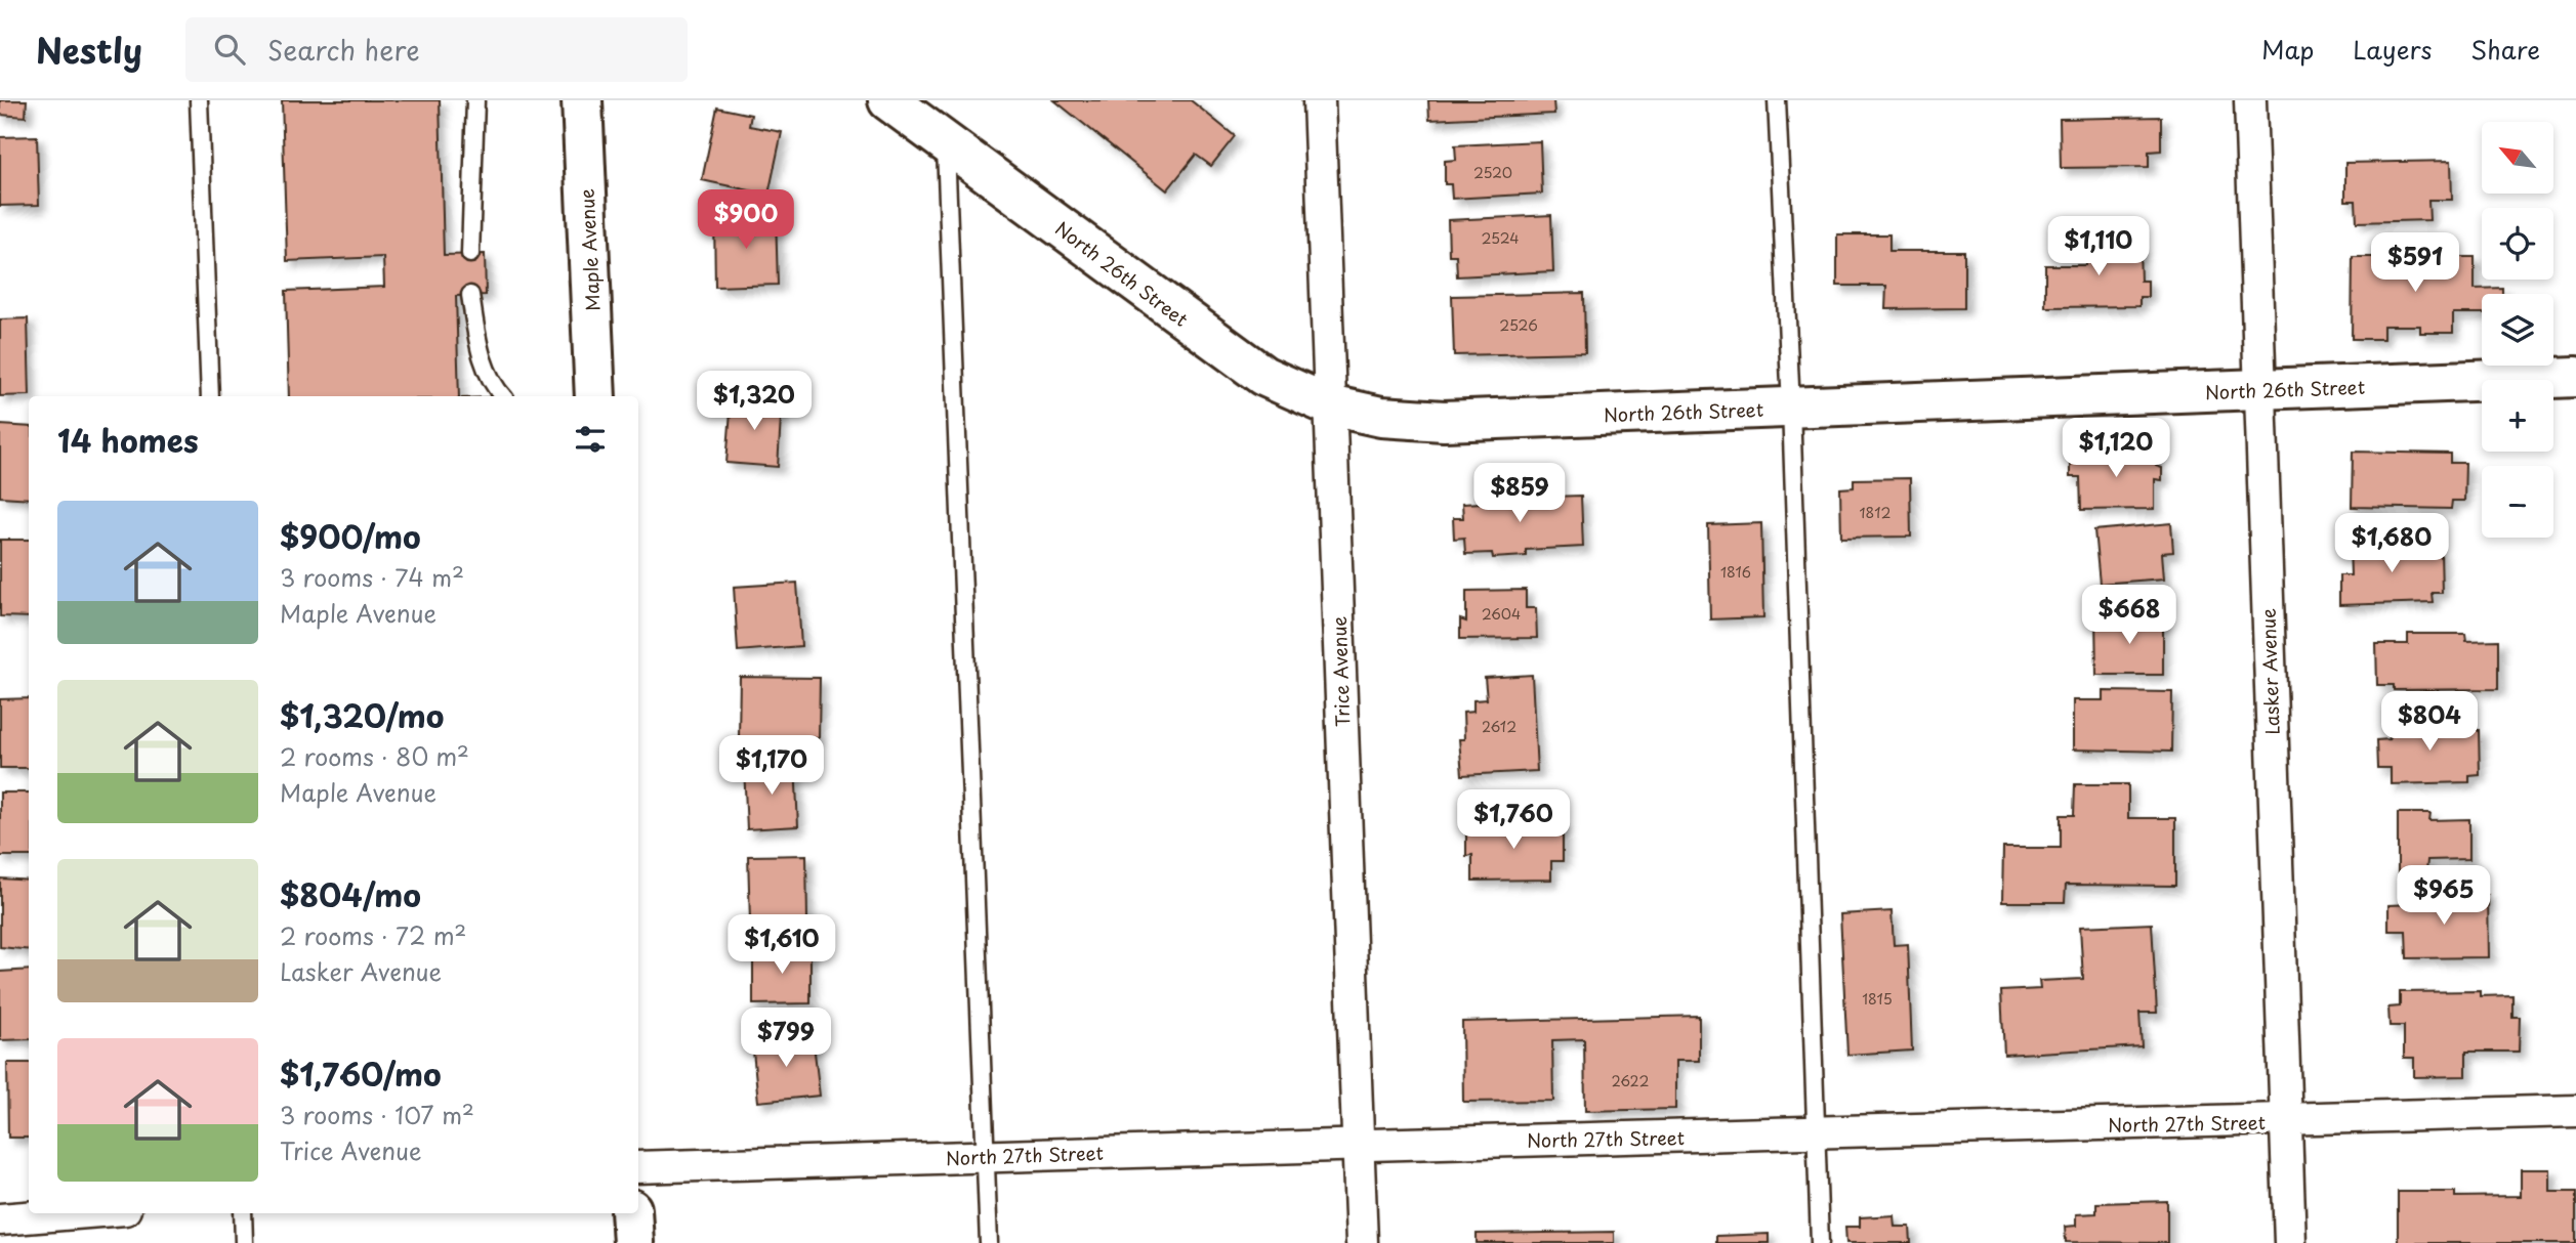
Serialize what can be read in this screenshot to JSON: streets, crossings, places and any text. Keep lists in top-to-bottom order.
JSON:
{
  "streets": {
    "main road": ["Maple Avenue", "North 26th Street"],
    "street": ["Trice Avenue", "Lasker Avenue", "North 27th Street"]
  },
  "crossings": [
    ["North 26th Street", "Trice Avenue"],
    ["North 26th Street", "Lasker Avenue"],
    ["Trice Avenue", "North 27th Street"],
    ["Lasker Avenue", "North 27th Street"]
  ],
  "house_numbers": [
    "2520",
    "2524",
    "2526",
    "1812",
    "1816",
    "2604",
    "2612",
    "1815",
    "2622"
  ],
  "north": "top left",
  "page": {
    "header": "Nestly",
    "search": "Search here",
    "nav": ["Map", "Layers", "Share"],
    "map_buttons": ["+", "−"],
    "price": [
      "$900",
      "$1,110",
      "$591",
      "$1,320",
      "$1,120",
      "$859",
      "$1,680",
      "$668",
      "$804",
      "$1,170",
      "$1,760",
      "$965",
      "$1,610",
      "$799"
    ],
    "heading": "14 homes",
    "list": [
      {
        "name": "$900/mo",
        "note": "3 rooms · 74 m² · Maple Avenue"
      },
      {
        "name": "$1,320/mo",
        "note": "2 rooms · 80 m² · Maple Avenue"
      },
      {
        "name": "$804/mo",
        "note": "2 rooms · 72 m² · Lasker Avenue"
      },
      {
        "name": "$1,760/mo",
        "note": "3 rooms · 107 m² · Trice Avenue"
      }
    ]
  }
}
